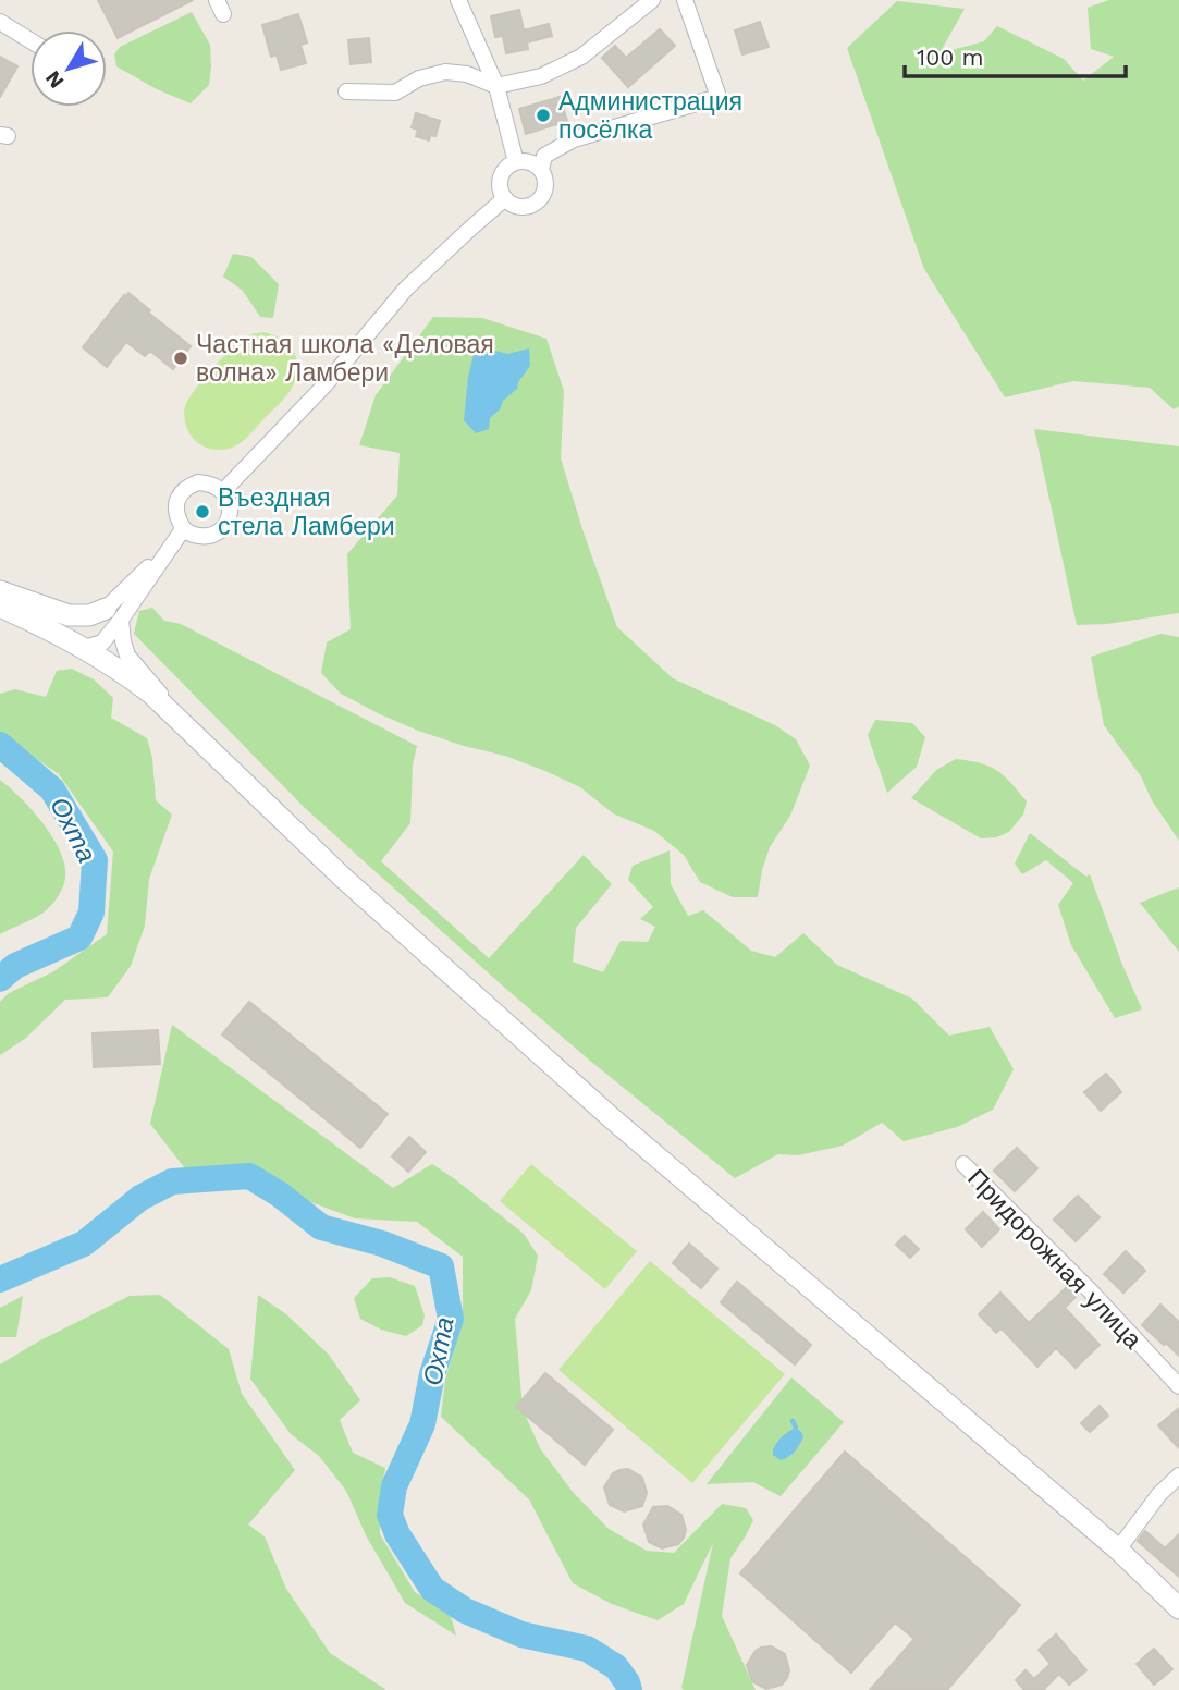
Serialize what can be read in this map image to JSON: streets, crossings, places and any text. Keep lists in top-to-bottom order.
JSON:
{
  "streets": {
    "street": ["Придорожная улица"]
  },
  "water": ["Охта"],
  "places": ["Администрация посёлка", "Частная школа «Деловая волна» Ламбери", "Въездная стела Ламбери"],
  "scale_bar": "100 m",
  "north": "bottom left"
}
